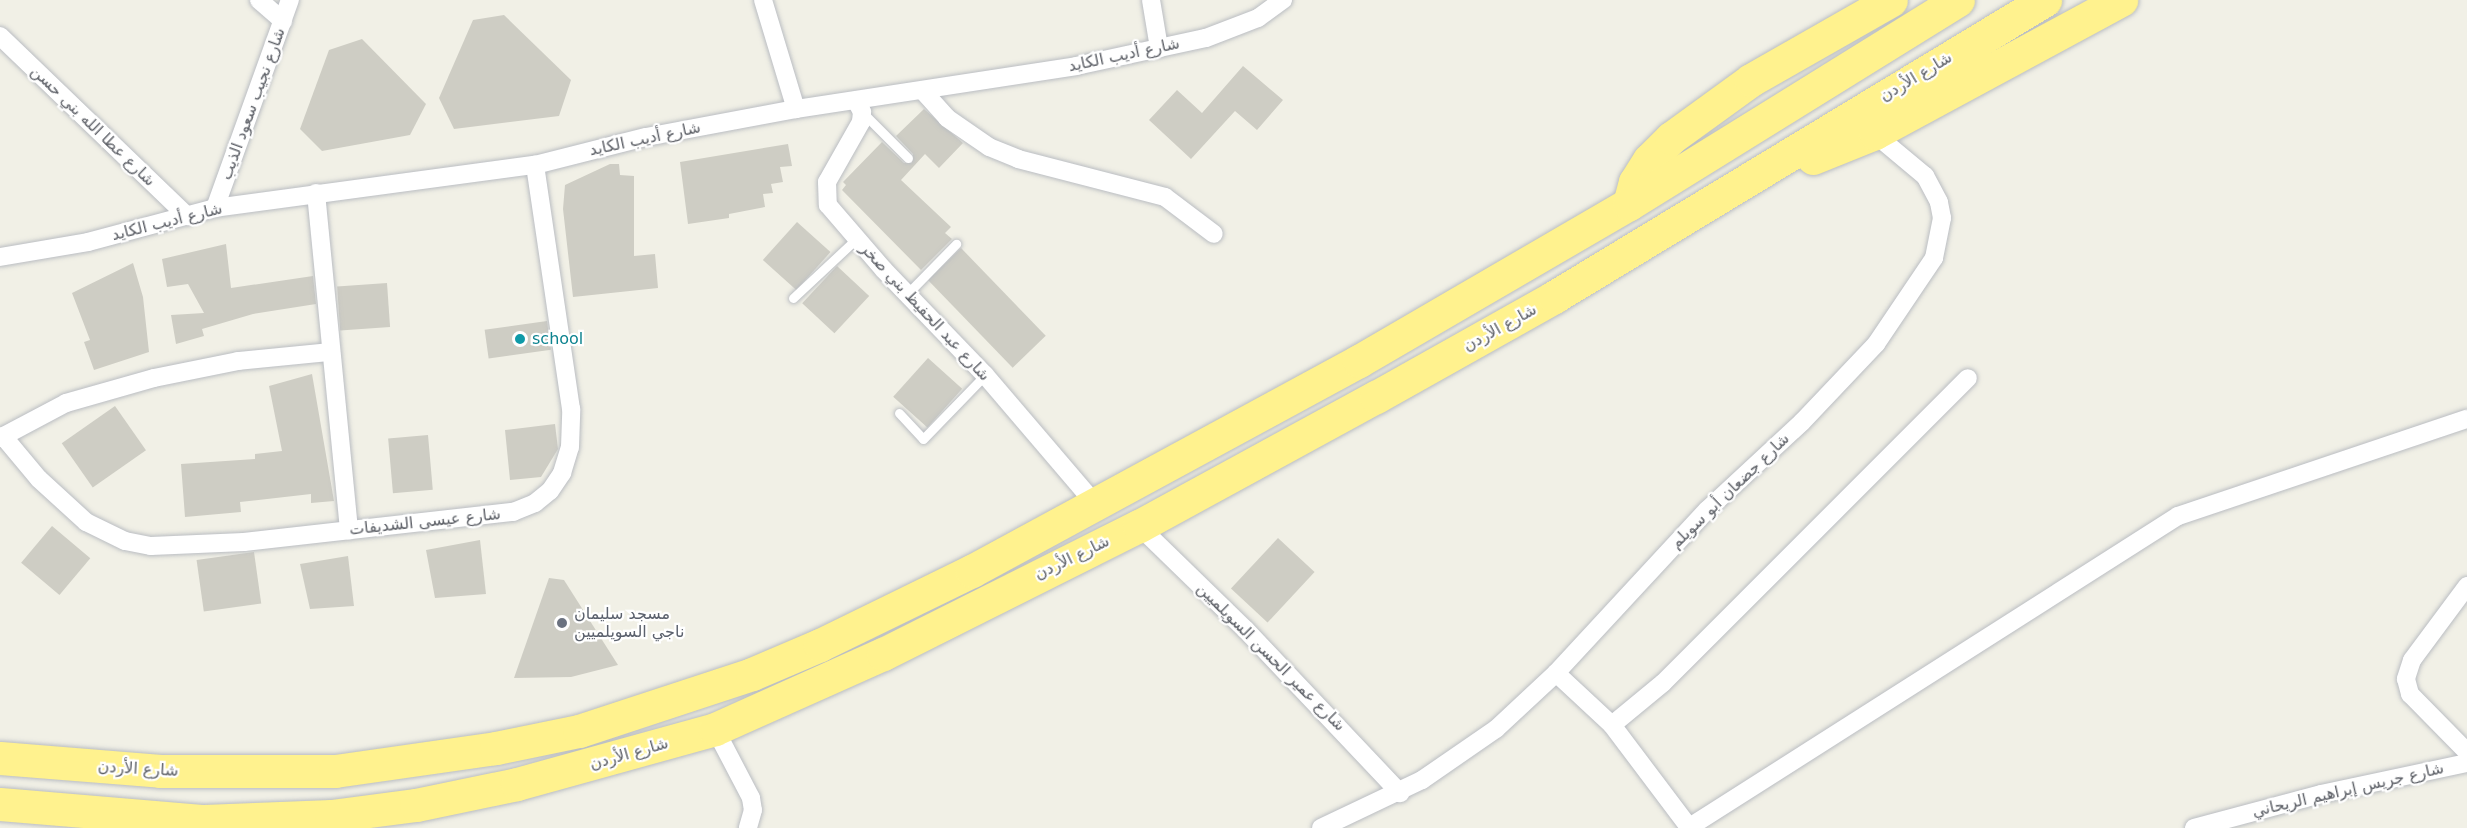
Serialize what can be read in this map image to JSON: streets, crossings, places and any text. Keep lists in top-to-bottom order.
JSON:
{
  "streets": {
    "highway": ["شارع الأردن"],
    "street": [
      "شارع أديب الكايد",
      "شارع نجيب سعود الذيب",
      "شارع عطا الله بني حسن",
      "شارع عبد الحفيظ بني صخر",
      "شارع جضعان أبو سويلم",
      "شارع عيسى الشديفات",
      "شارع عمير الحسن السويلميين",
      "شارع جريس إبراهيم الريحاني"
    ]
  },
  "crossings": [
    ["شارع أديب الكايد", "شارع نجيب سعود الذيب"],
    ["شارع أديب الكايد", "شارع عطا الله بني حسن"],
    ["شارع أديب الكايد", "شارع عبد الحفيظ بني صخر"],
    ["شارع أديب الكايد", "شارع عيسى الشديفات"],
    ["شارع الأردن", "شارع عبد الحفيظ بني صخر"],
    ["شارع الأردن", "شارع جضعان أبو سويلم"],
    ["شارع الأردن", "شارع عمير الحسن السويلميين"],
    ["شارع جضعان أبو سويلم", "شارع عمير الحسن السويلميين"]
  ],
  "places": ["school", "مسجد سليمان ناجي السويلميين"]
}
